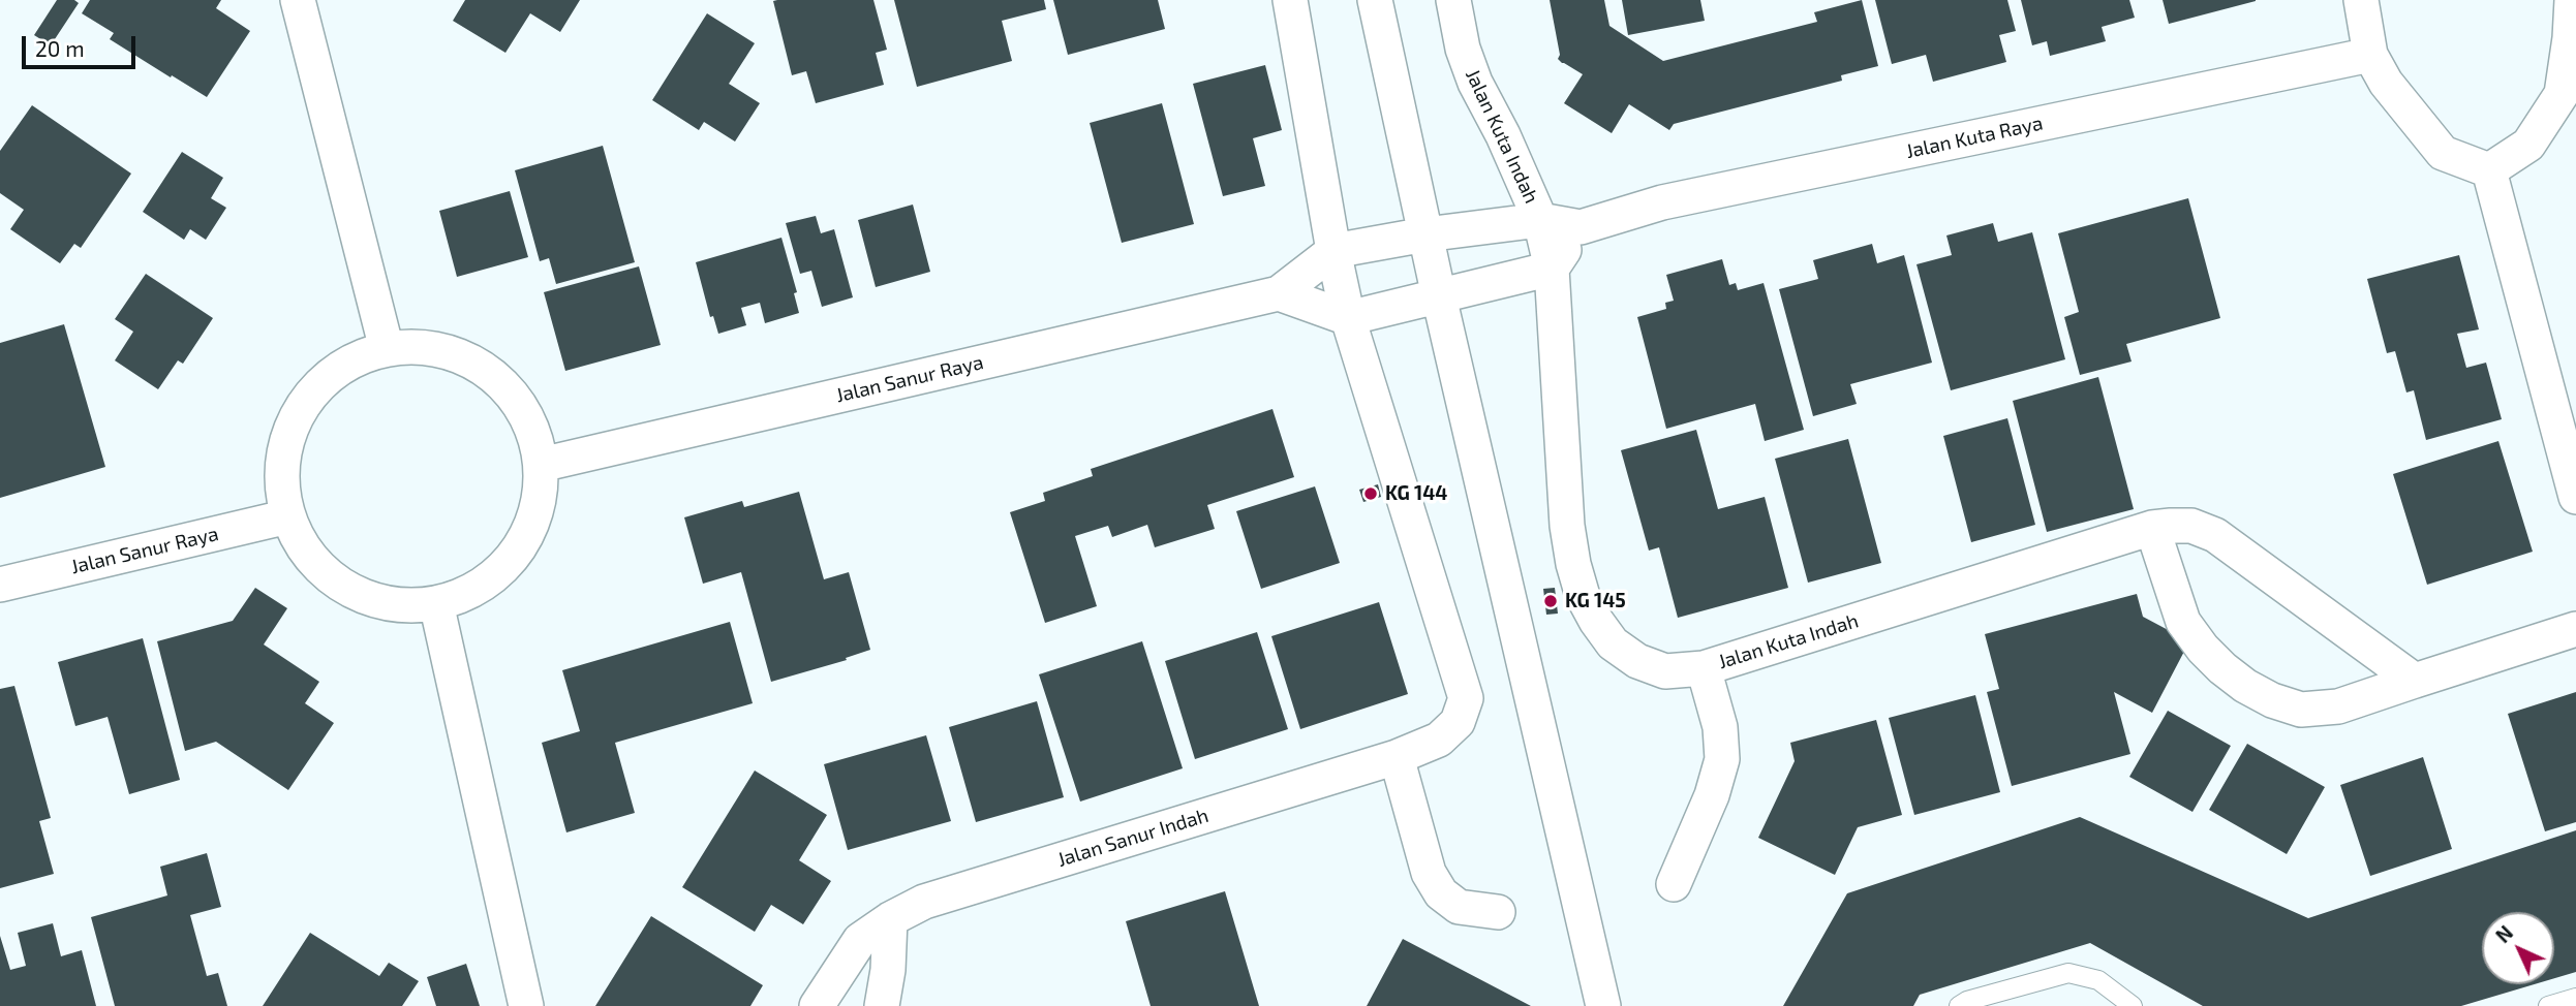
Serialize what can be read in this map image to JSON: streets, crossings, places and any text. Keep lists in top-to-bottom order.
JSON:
{
  "streets": {
    "street": [
      "Jalan Kuta Indah",
      "Jalan Kuta Raya",
      "Jalan Sanur Raya",
      "Jalan Sanur Indah"
    ]
  },
  "crossings": [
    ["Jalan Kuta Indah", "Jalan Kuta Raya"],
    ["Jalan Kuta Raya", "Jalan Sanur Raya"]
  ],
  "places": ["KG 144", "KG 145"],
  "scale_bar": "20 m",
  "north": "top left"
}
